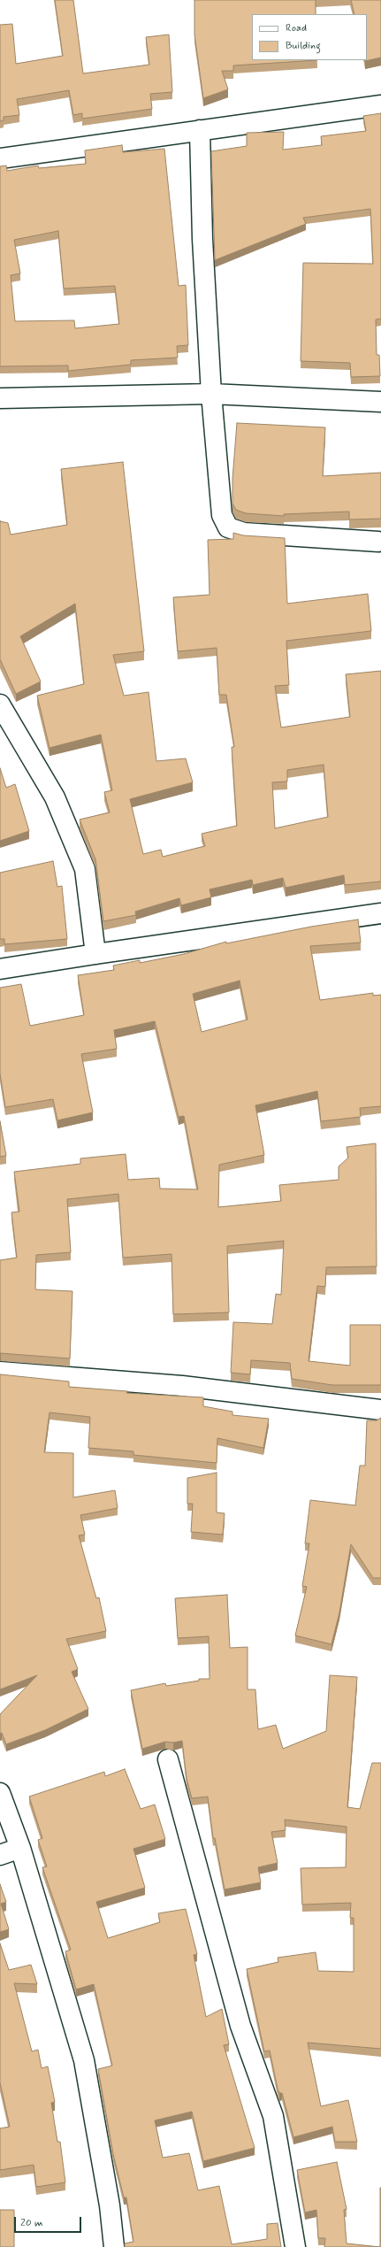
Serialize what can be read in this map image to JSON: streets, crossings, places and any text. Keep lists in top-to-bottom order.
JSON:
{
  "legend": ["Road", "Building"],
  "scale_bar": "20 m"
}
